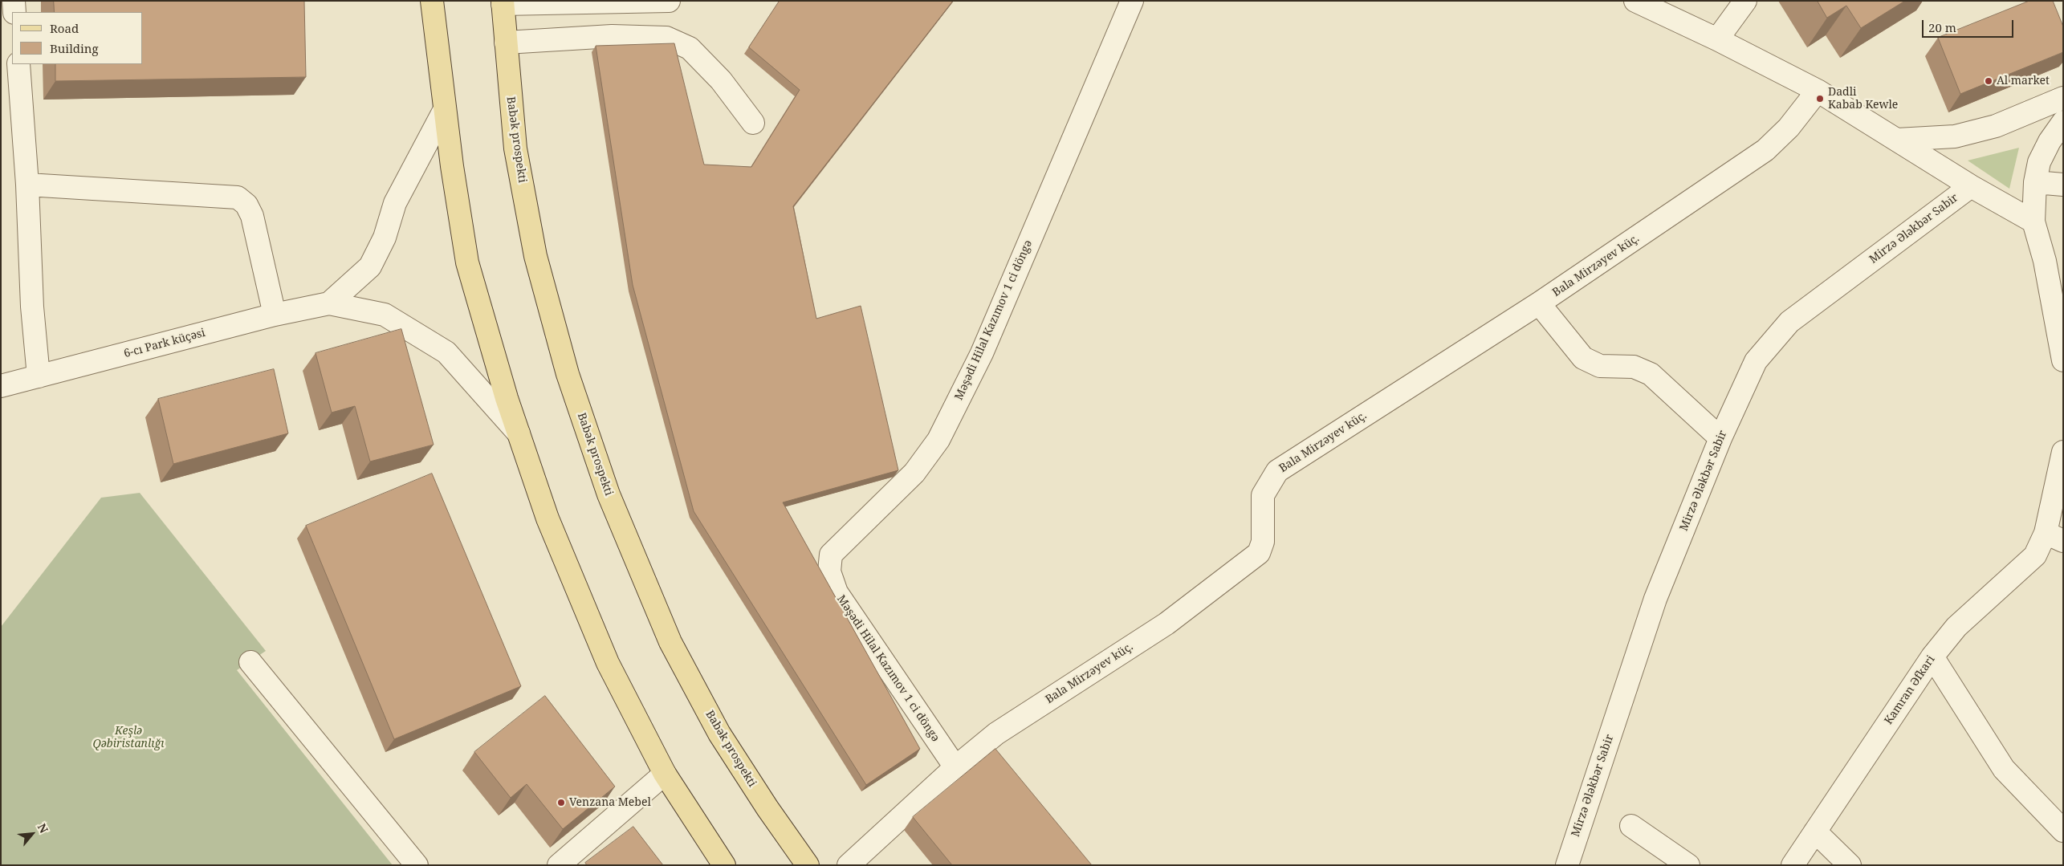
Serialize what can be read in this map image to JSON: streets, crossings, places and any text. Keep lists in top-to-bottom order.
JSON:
{
  "streets": {
    "main road": ["Babək prospekti"],
    "street": [
      "Mirzə Ələkbər Sabir",
      "Bala Mirzəyev küç.",
      "Məşədi Hilal Kazımov 1 ci döngə",
      "6-cı Park küçəsi",
      "Kamran Əfkari"
    ]
  },
  "crossings": [
    ["Bala Mirzəyev küç.", "Məşədi Hilal Kazımov 1 ci döngə"]
  ],
  "parks": ["Keşlə Qəbiristanlığı"],
  "places": ["Al market", "Dadli Kabab Kewle", "Venzana Mebel"],
  "legend": ["Road", "Building"],
  "scale_bar": "20 m",
  "north": "top right"
}
